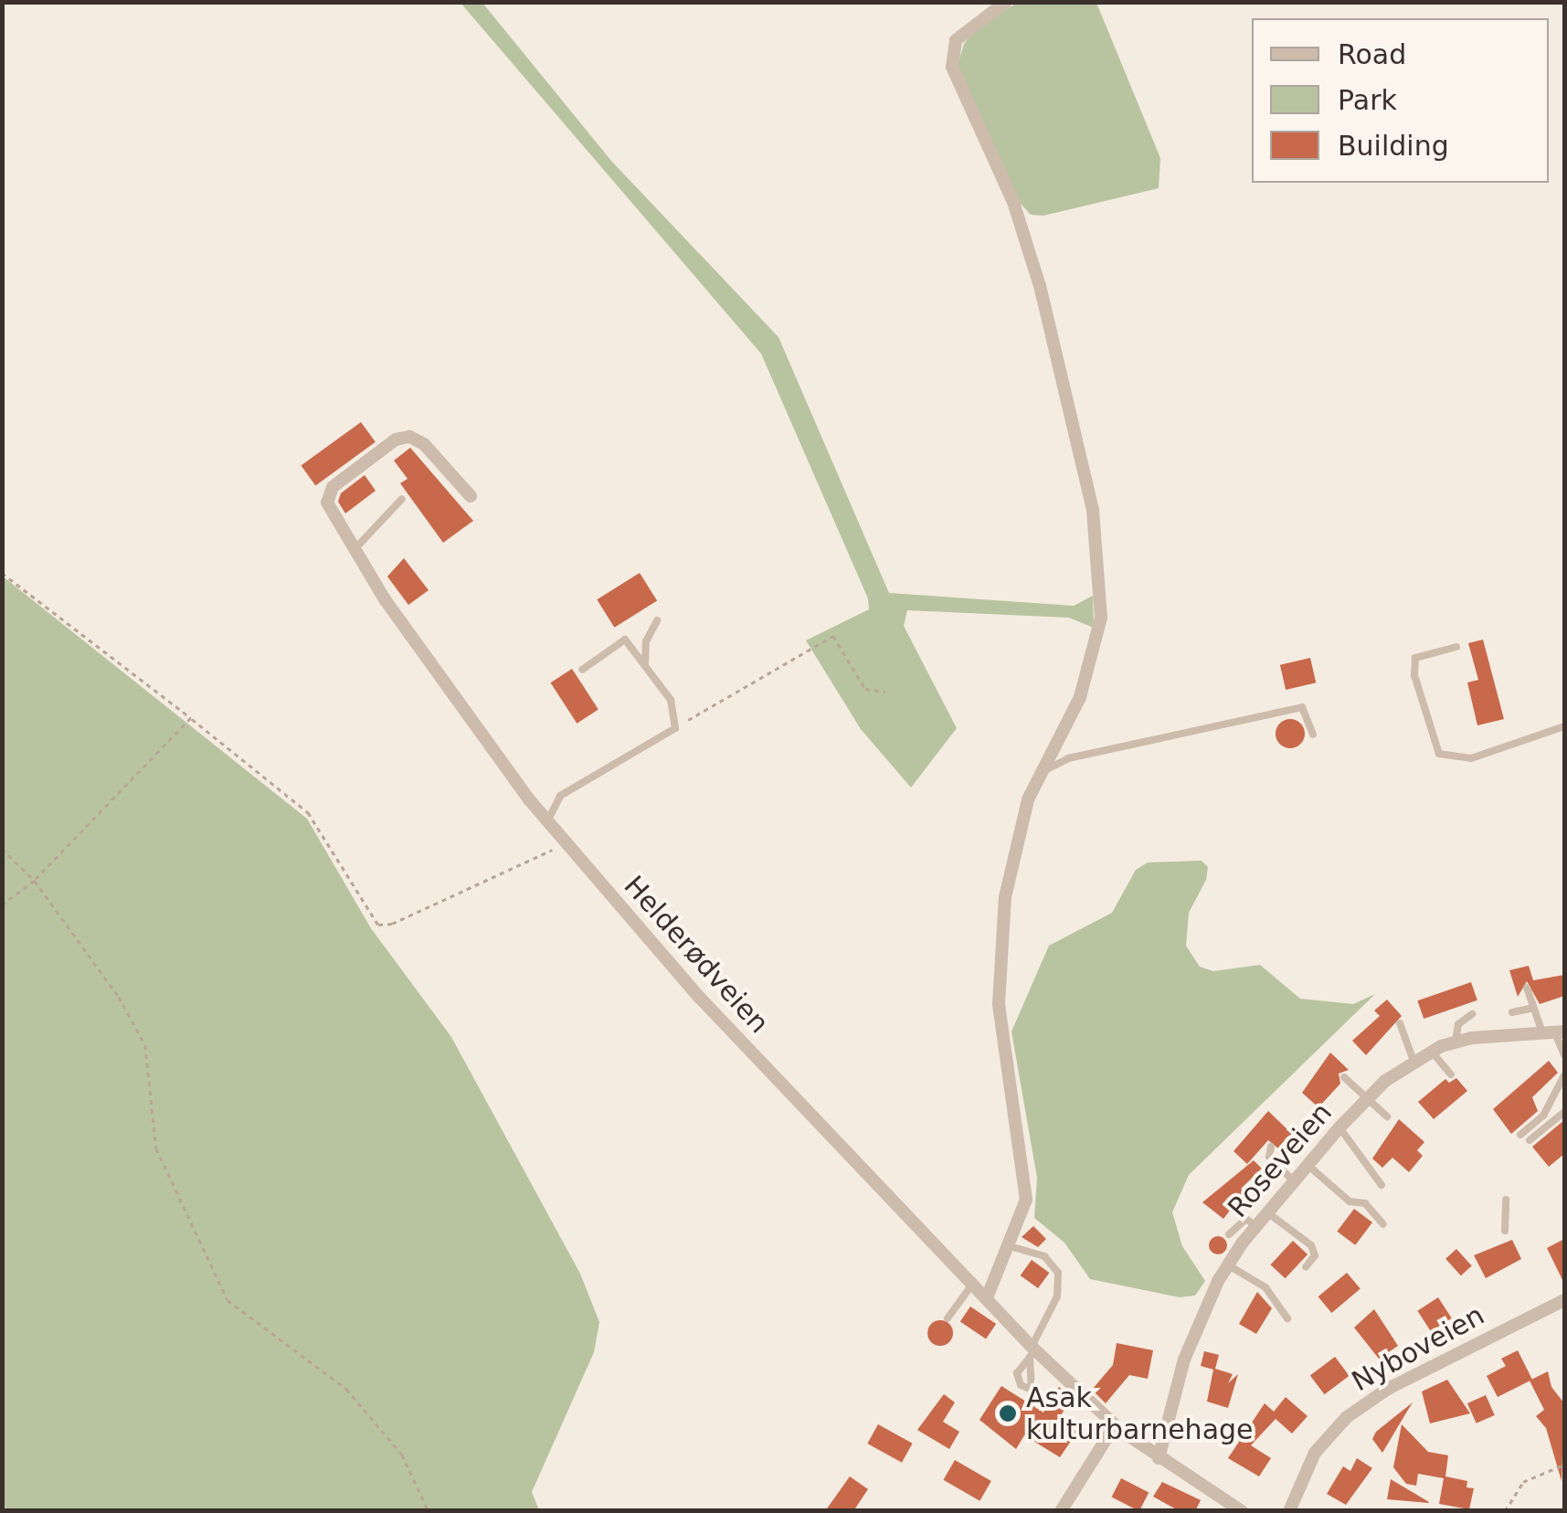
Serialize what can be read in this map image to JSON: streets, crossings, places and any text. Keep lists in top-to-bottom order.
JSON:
{
  "streets": {
    "street": ["Helderødveien", "Roseveien", "Nyboveien"]
  },
  "crossings": [
    ["Helderødveien", "Roseveien"]
  ],
  "places": ["Asak kulturbarnehage"],
  "legend": ["Road", "Park", "Building"]
}
